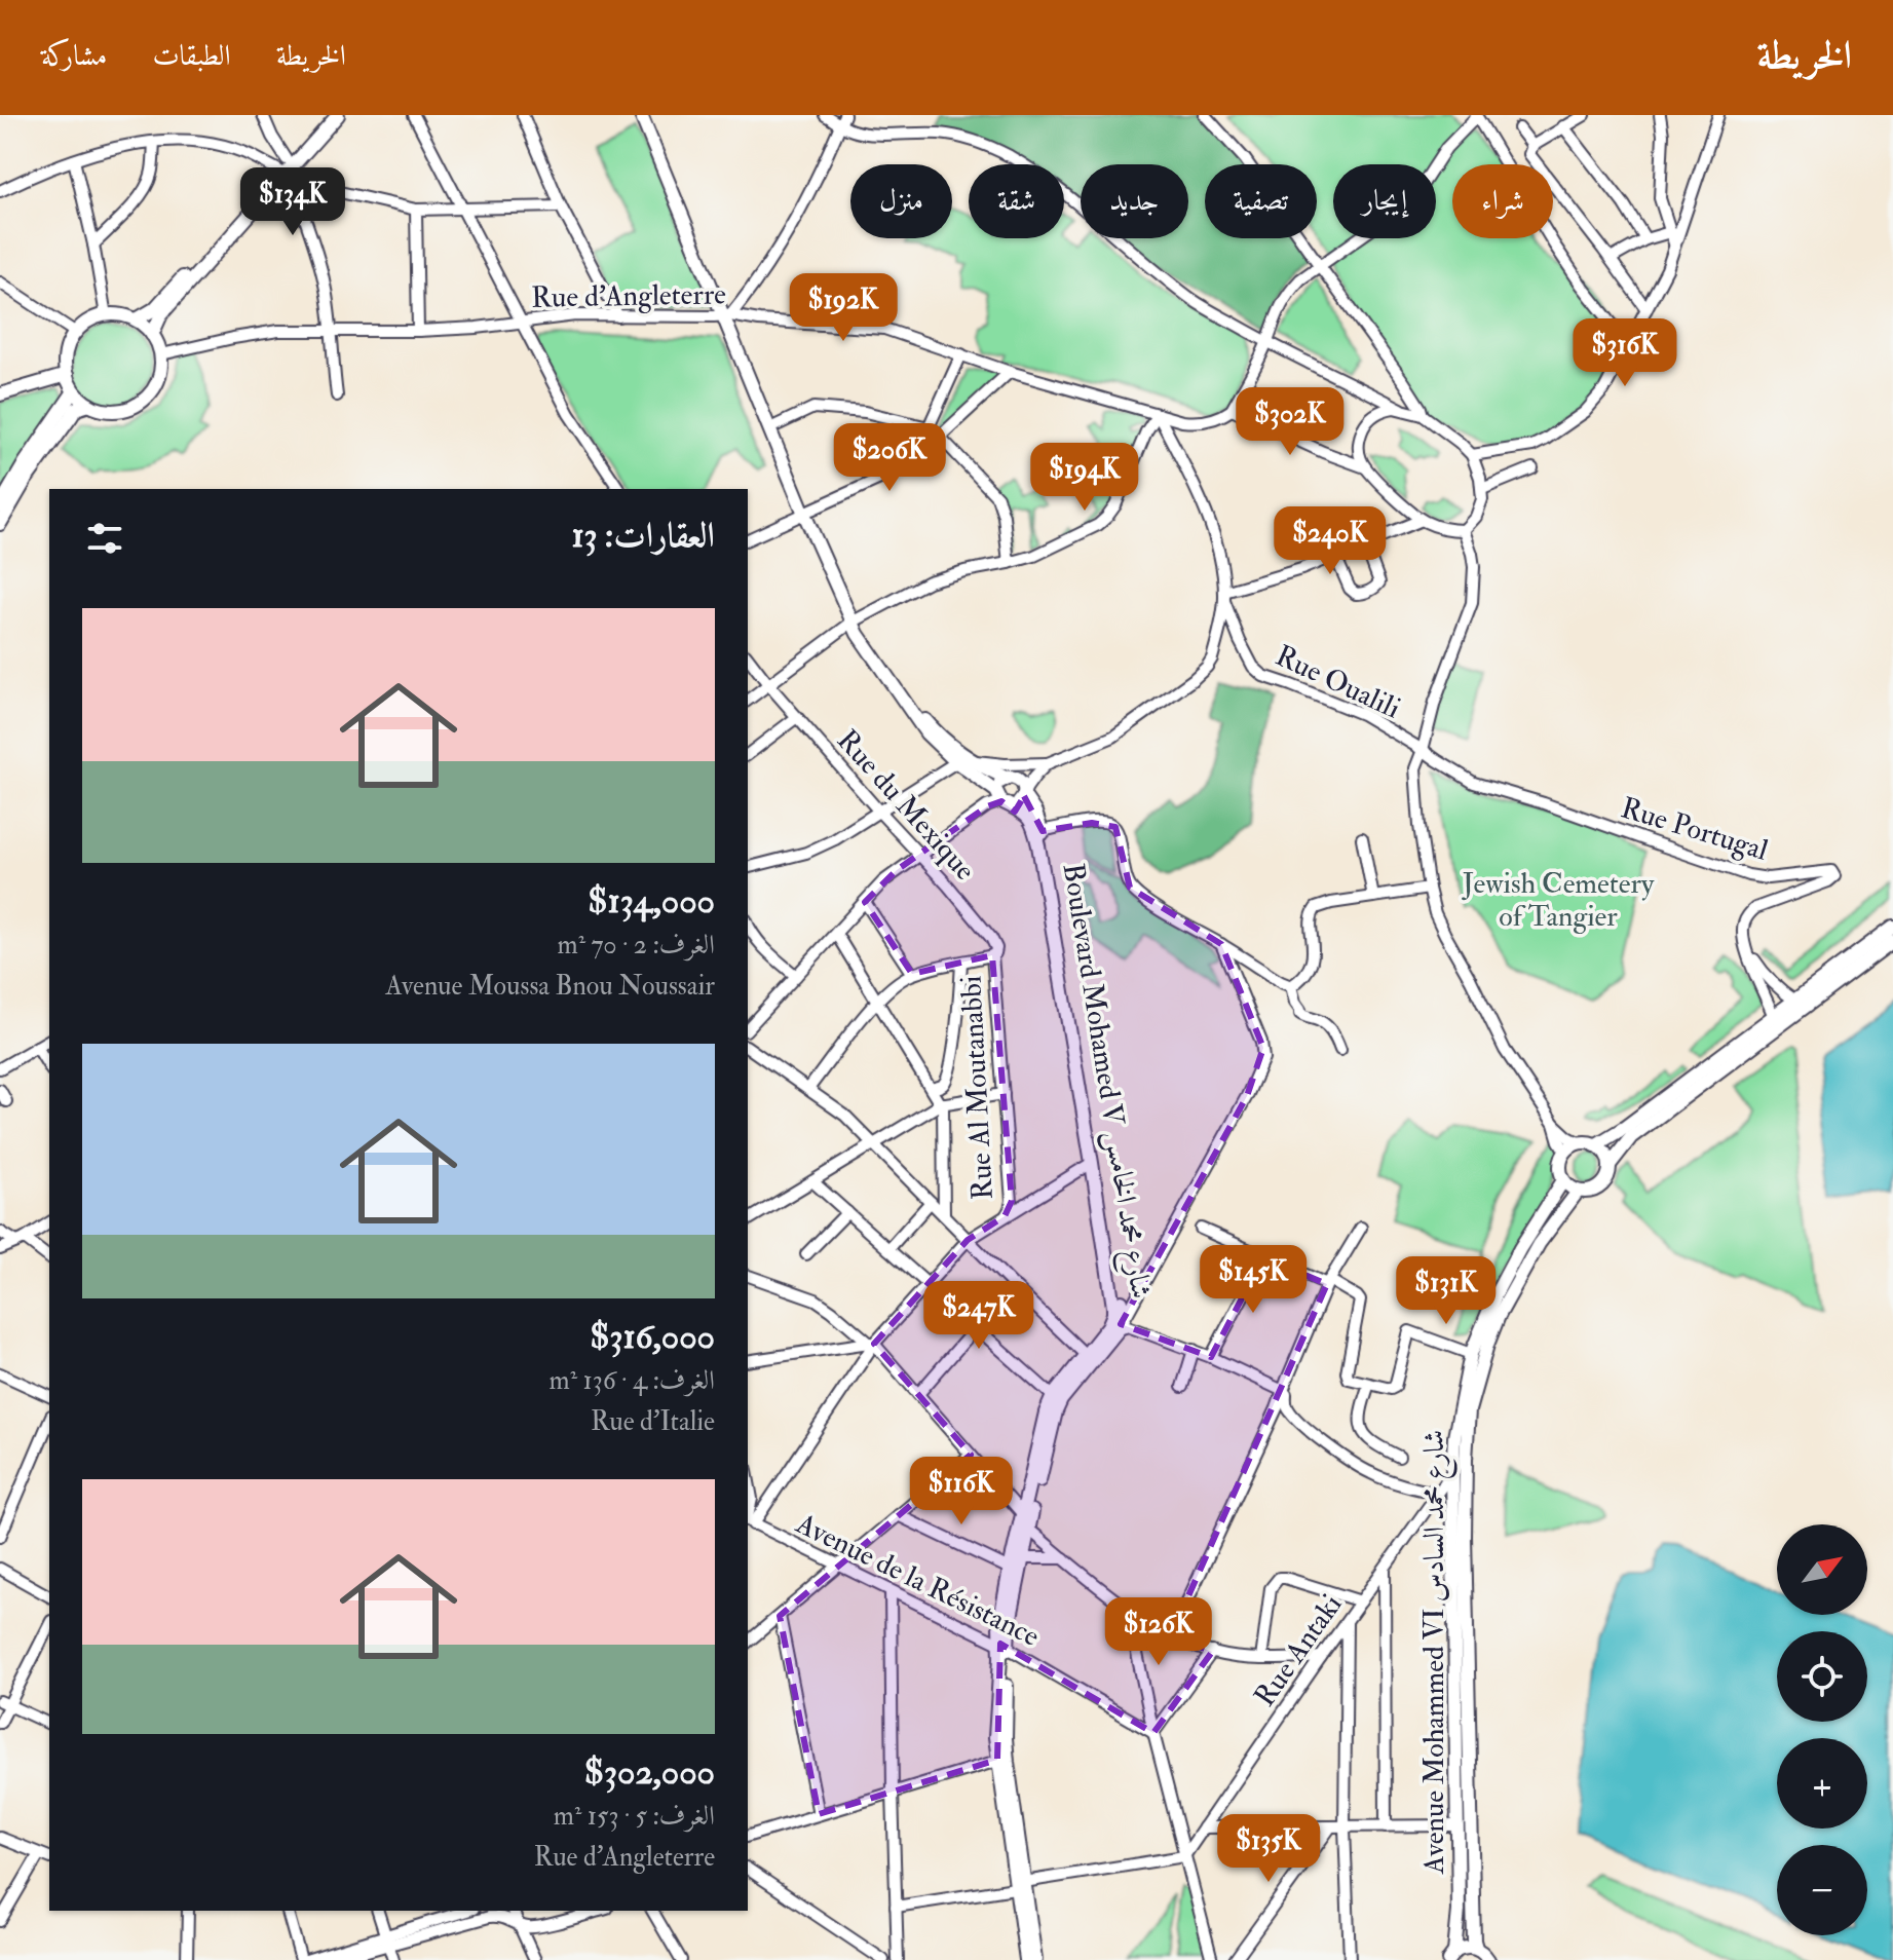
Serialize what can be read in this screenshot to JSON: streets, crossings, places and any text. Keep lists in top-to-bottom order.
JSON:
{
  "streets": {
    "main road": ["Boulevard Mohamed V شارع محمد الخامس", "Avenue Mohammed VI شارع محمد السادس"],
    "street": [
      "Rue d'Angleterre",
      "Rue Oualili",
      "Rue du Mexique",
      "Rue Portugal",
      "Rue Al Moutanabbi",
      "Avenue de la Résistance",
      "Rue Antaki"
    ]
  },
  "crossings": [
    ["Rue Oualili", "Rue Portugal"],
    ["Rue du Mexique", "Rue Al Moutanabbi"],
    ["Boulevard Mohamed V شارع محمد الخامس", "Avenue de la Résistance"],
    ["Rue Antaki", "Avenue Mohammed VI شارع محمد السادس"]
  ],
  "parks": ["Jewish Cemetery of Tangier"],
  "north": "top right",
  "page": {
    "header": "الخريطة",
    "nav": ["الخريطة", "الطبقات", "مشاركة"],
    "chip": [
      "شراء",
      "إيجار",
      "تصفية",
      "جديد",
      "شقة",
      "منزل"
    ],
    "price": [
      "$134K",
      "$192K",
      "$316K",
      "$302K",
      "$206K",
      "$194K",
      "$240K",
      "$145K",
      "$131K",
      "$247K",
      "$116K",
      "$126K",
      "$135K"
    ],
    "heading": "العقارات: 13",
    "list": [
      {
        "name": "$134,000",
        "note": "الغرف: 2 · 70 m² · Avenue Moussa Bnou Noussair"
      },
      {
        "name": "$316,000",
        "note": "الغرف: 4 · 136 m² · Rue d'Italie"
      },
      {
        "name": "$302,000",
        "note": "الغرف: 5 · 153 m² · Rue d'Angleterre"
      }
    ],
    "map_buttons": ["+", "−"]
  }
}
